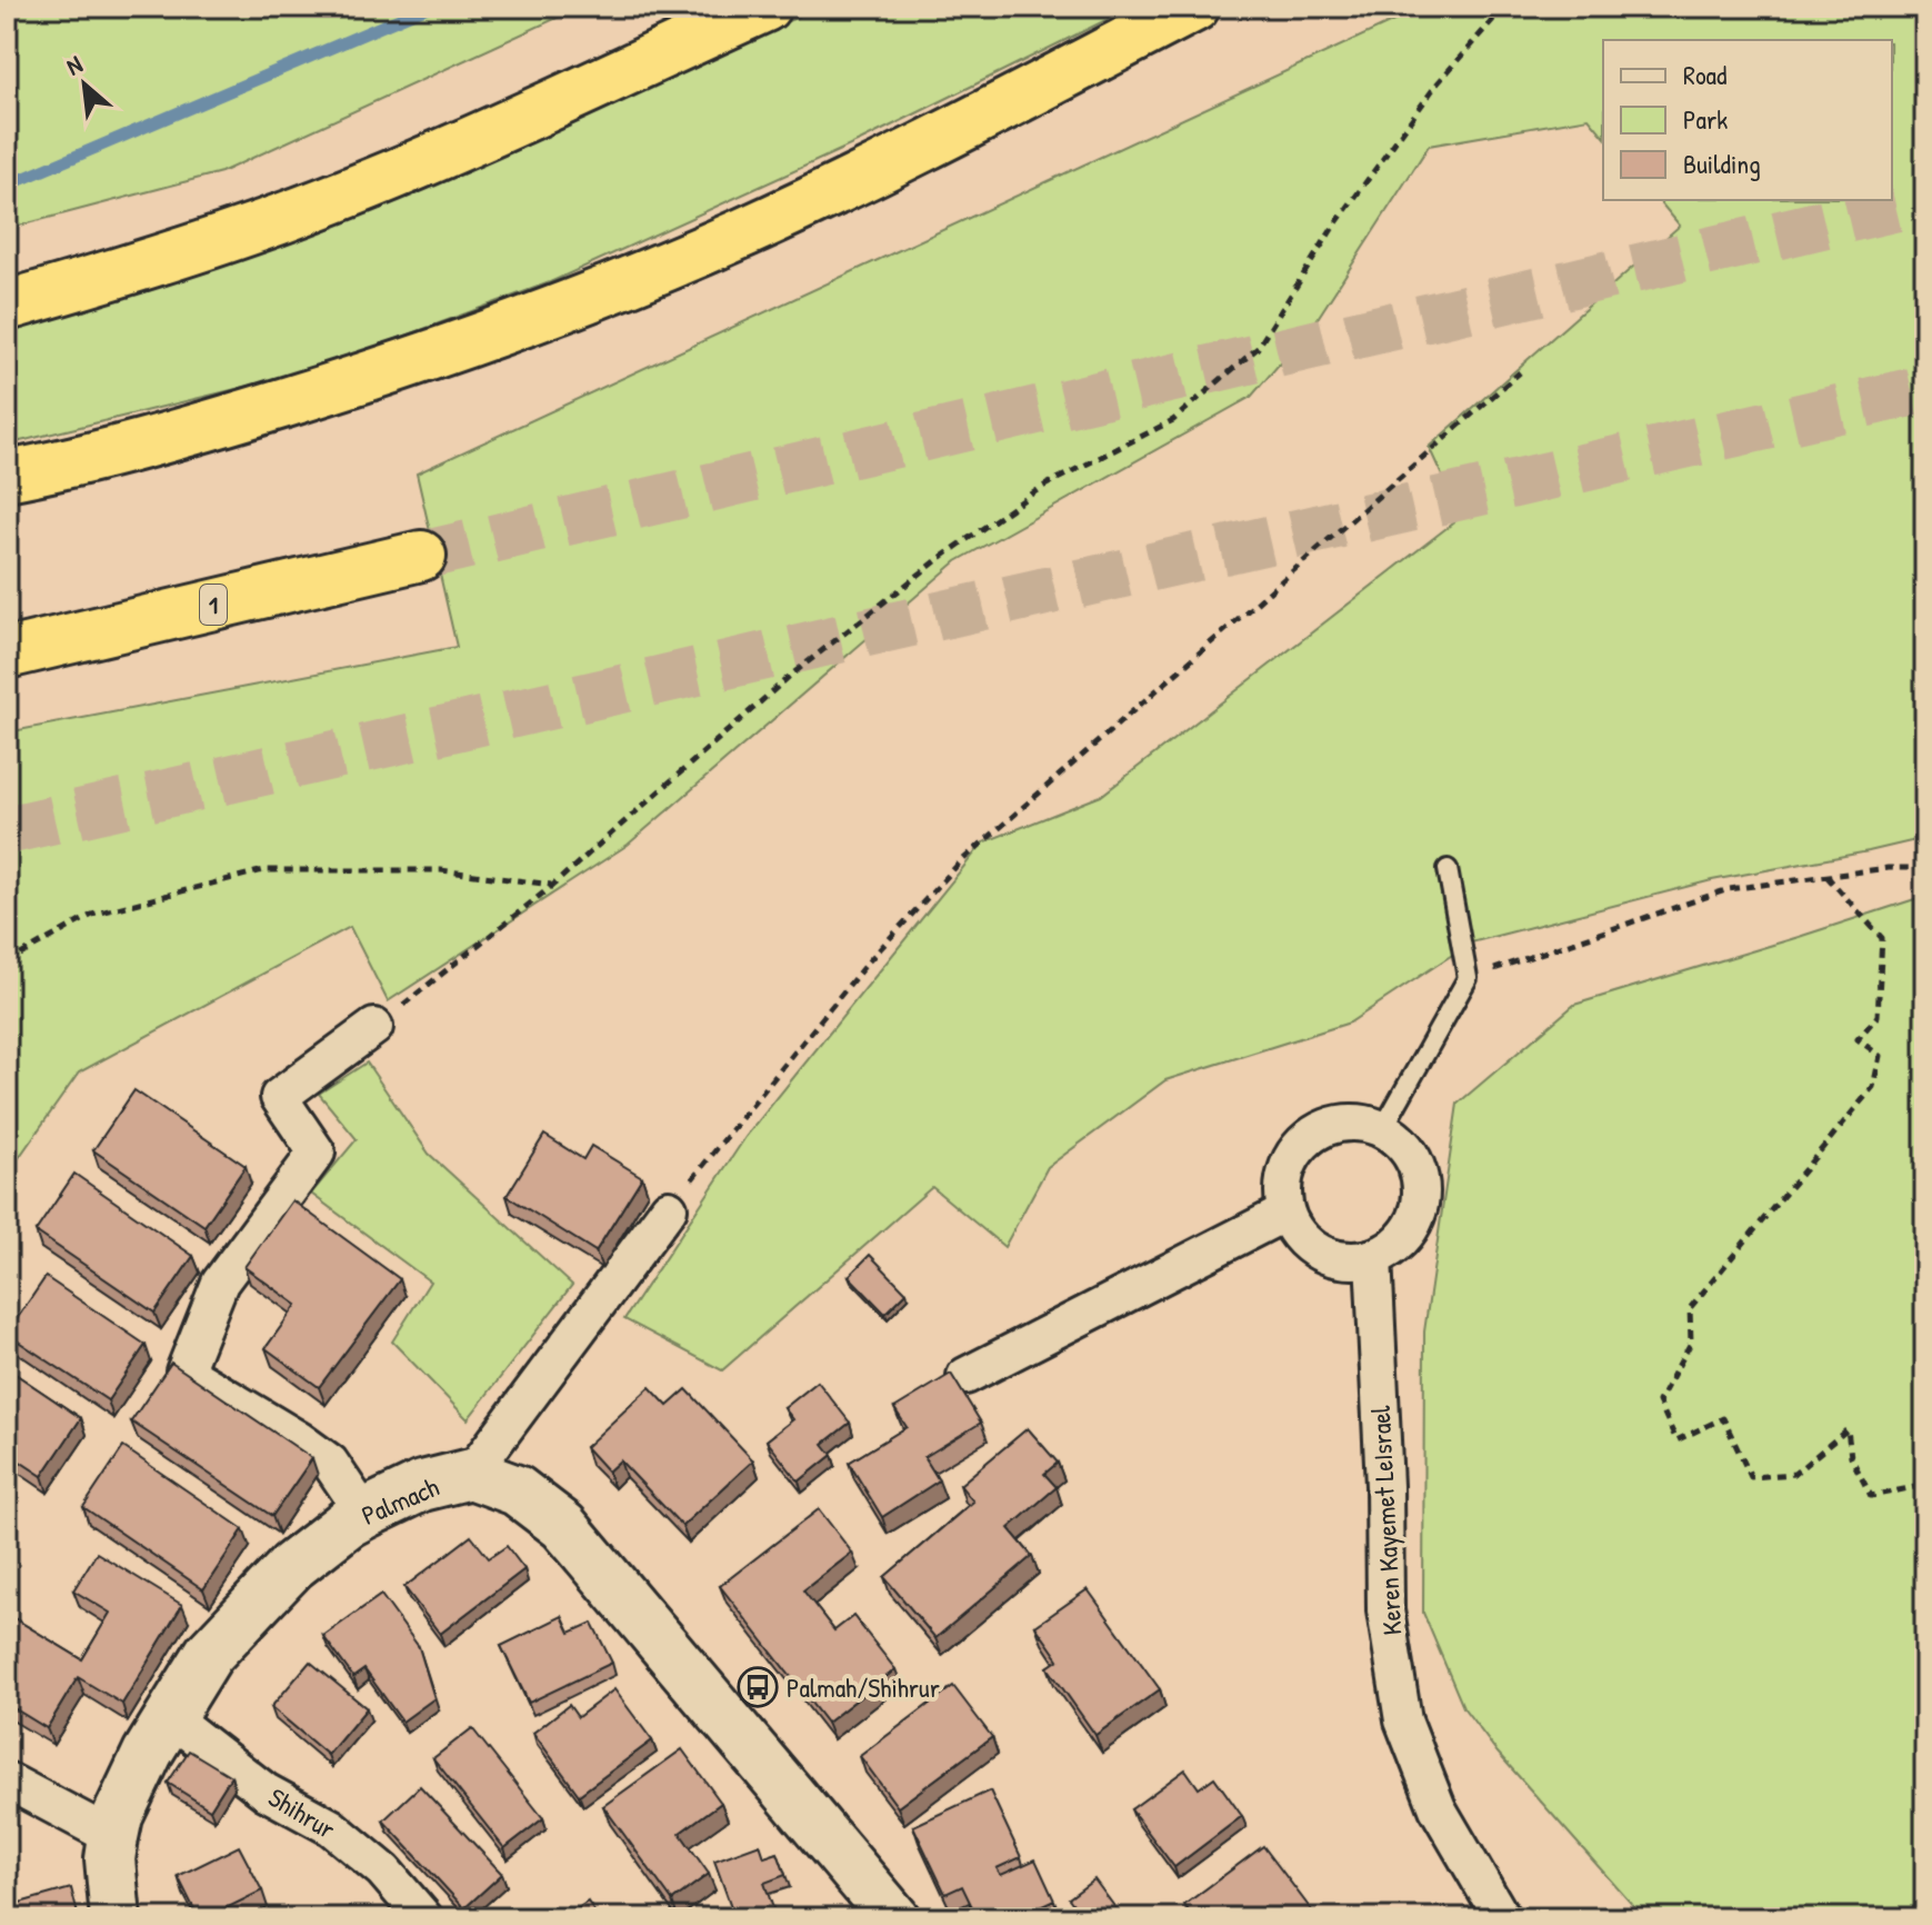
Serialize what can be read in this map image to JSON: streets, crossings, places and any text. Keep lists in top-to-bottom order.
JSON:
{
  "streets": {
    "highway": ["1"],
    "street": ["Palmach", "Keren Kayemet LeIsrael", "Shihrur"]
  },
  "crossings": [
    ["Palmach", "Shihrur"]
  ],
  "places": {
    "bus stop": ["Palmah/Shihrur"]
  },
  "legend": ["Road", "Park", "Building"],
  "north": "top left"
}
